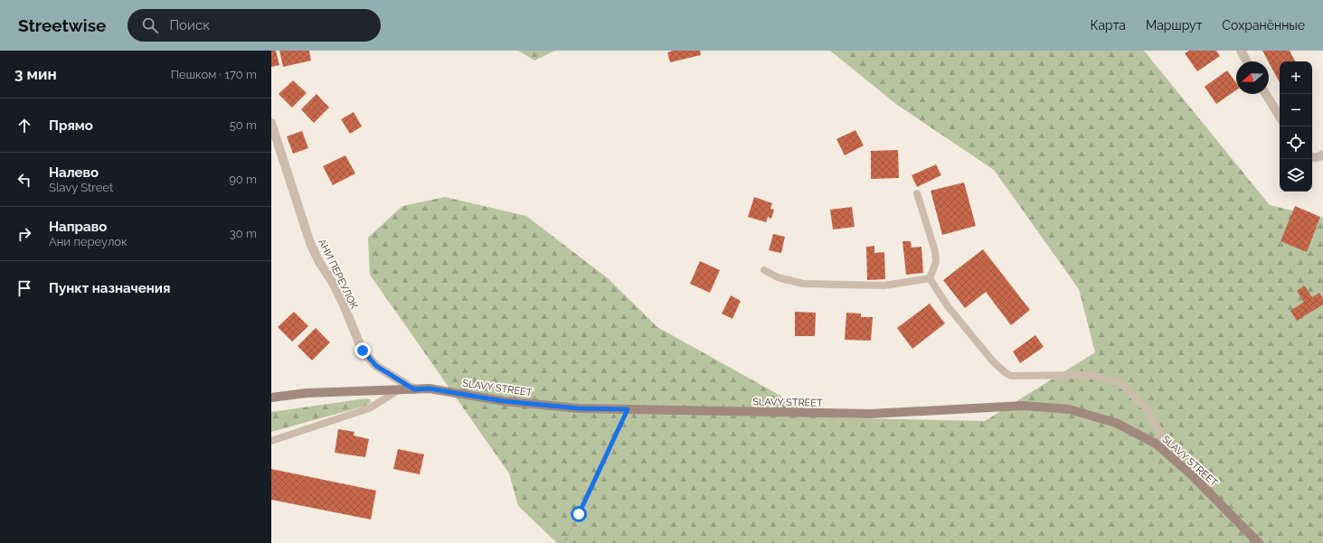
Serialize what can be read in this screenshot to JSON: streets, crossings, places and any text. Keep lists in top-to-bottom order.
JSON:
{
  "streets": {
    "street": ["АНИ ПЕРЕУЛОК", "SLAVY STREET"]
  },
  "crossings": [
    ["АНИ ПЕРЕУЛОК", "SLAVY STREET"]
  ],
  "north": "left",
  "page": {
    "header": "Streetwise",
    "search": "Поиск",
    "nav": ["Карта", "Маршрут", "Сохранённые"],
    "heading": ["3 мин", "Пешком · 170 m"],
    "map_buttons": ["+", "−"],
    "list": [
      ["Прямо", "50 m"],
      ["Налево", "Slavy Street", "90 m"],
      ["Направо", "Ани переулок", "30 m"],
      "Пункт назначения"
    ]
  }
}
